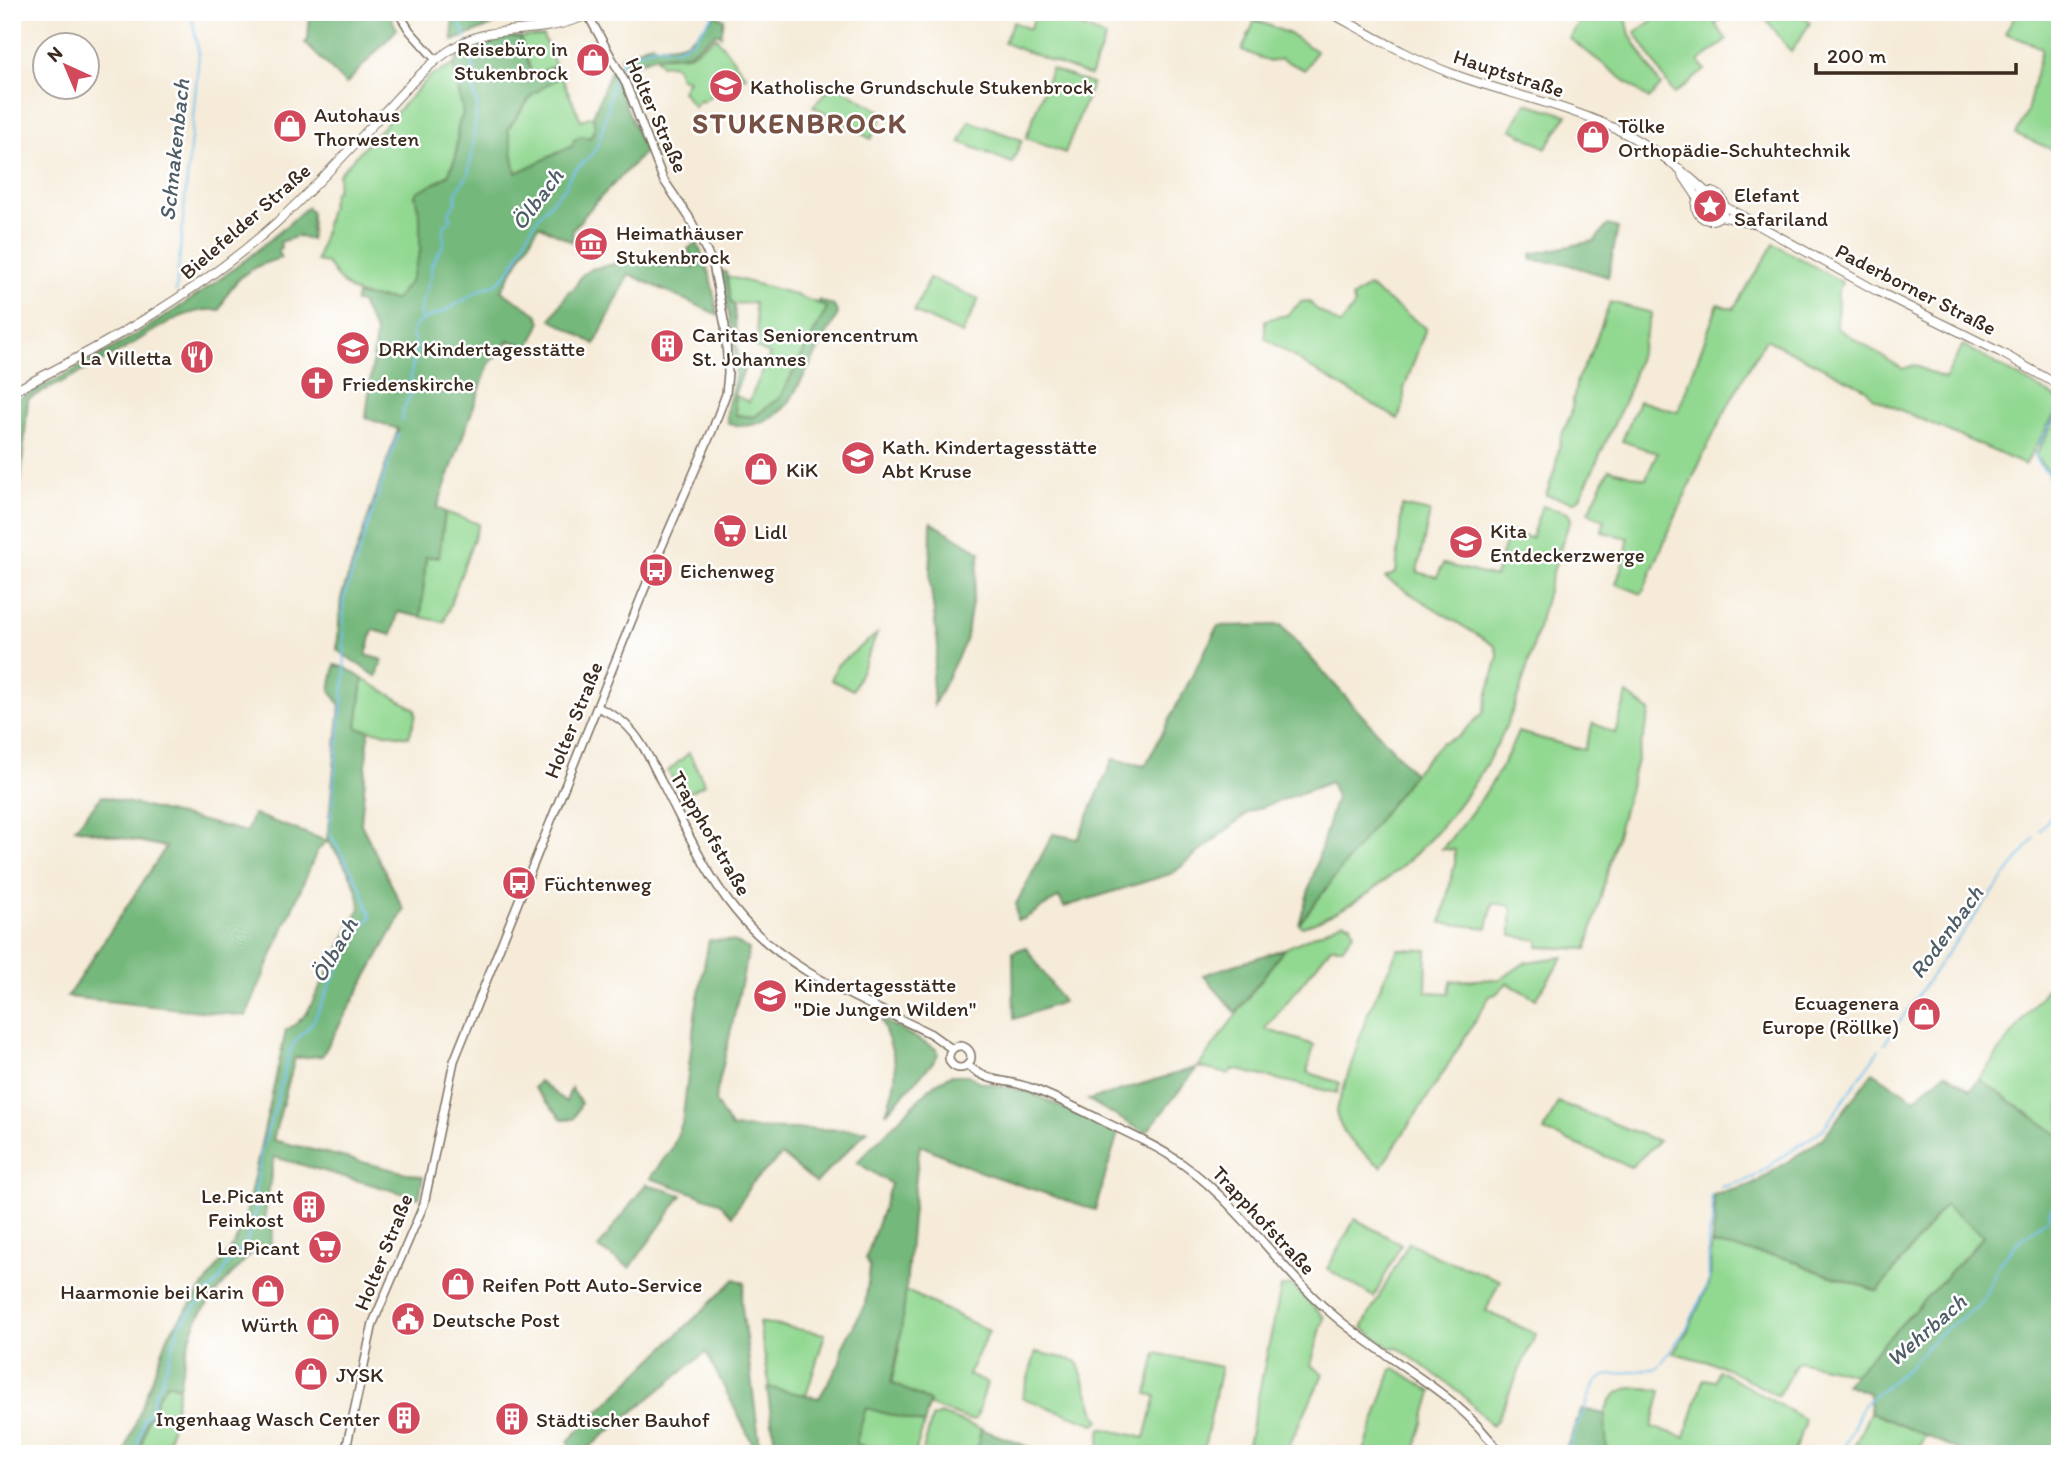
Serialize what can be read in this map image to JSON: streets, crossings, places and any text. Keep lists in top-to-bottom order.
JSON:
{
  "streets": {
    "main road": ["Hauptstraße", "Bielefelder Straße", "Paderborner Straße"],
    "street": ["Holter Straße", "Trapphofstraße"]
  },
  "crossings": [
    ["Hauptstraße", "Paderborner Straße"],
    ["Holter Straße", "Trapphofstraße"]
  ],
  "districts": ["STUKENBROCK"],
  "water": [
    "Schnakenbach",
    "Ölbach",
    "Rodenbach",
    "Wehrbach"
  ],
  "places": {
    "shop": [
      "Reisebüro in Stukenbrock",
      "Autohaus Thorwesten",
      "Tölke Orthopädie-Schuhtechnik",
      "KiK",
      "Ecuagenera Europe (Röllke)",
      "Reifen Pott Auto-Service",
      "Haarmonie bei Karin",
      "Würth",
      "JYSK"
    ],
    "school or university": [
      "Katholische Grundschule Stukenbrock",
      "DRK Kindertagesstätte",
      "Kath. Kindertagesstätte Abt Kruse",
      "Kita Entdeckerzwerge",
      "Kindertagesstätte \"Die Jungen Wilden\""
    ],
    "place": ["Elefant Safariland"],
    "museum": ["Heimathäuser Stukenbrock"],
    "building": [
      "Caritas Seniorencentrum St. Johannes",
      "Le.Picant Feinkost",
      "Ingenhaag Wasch Center",
      "Städtischer Bauhof"
    ],
    "restaurant": ["La Villetta"],
    "church": ["Friedenskirche"],
    "supermarket": ["Lidl", "Le.Picant"],
    "bus stop": ["Eichenweg", "Füchtenweg"],
    "public building": ["Deutsche Post"]
  },
  "scale_bar": "200 m",
  "north": "top left"
}
